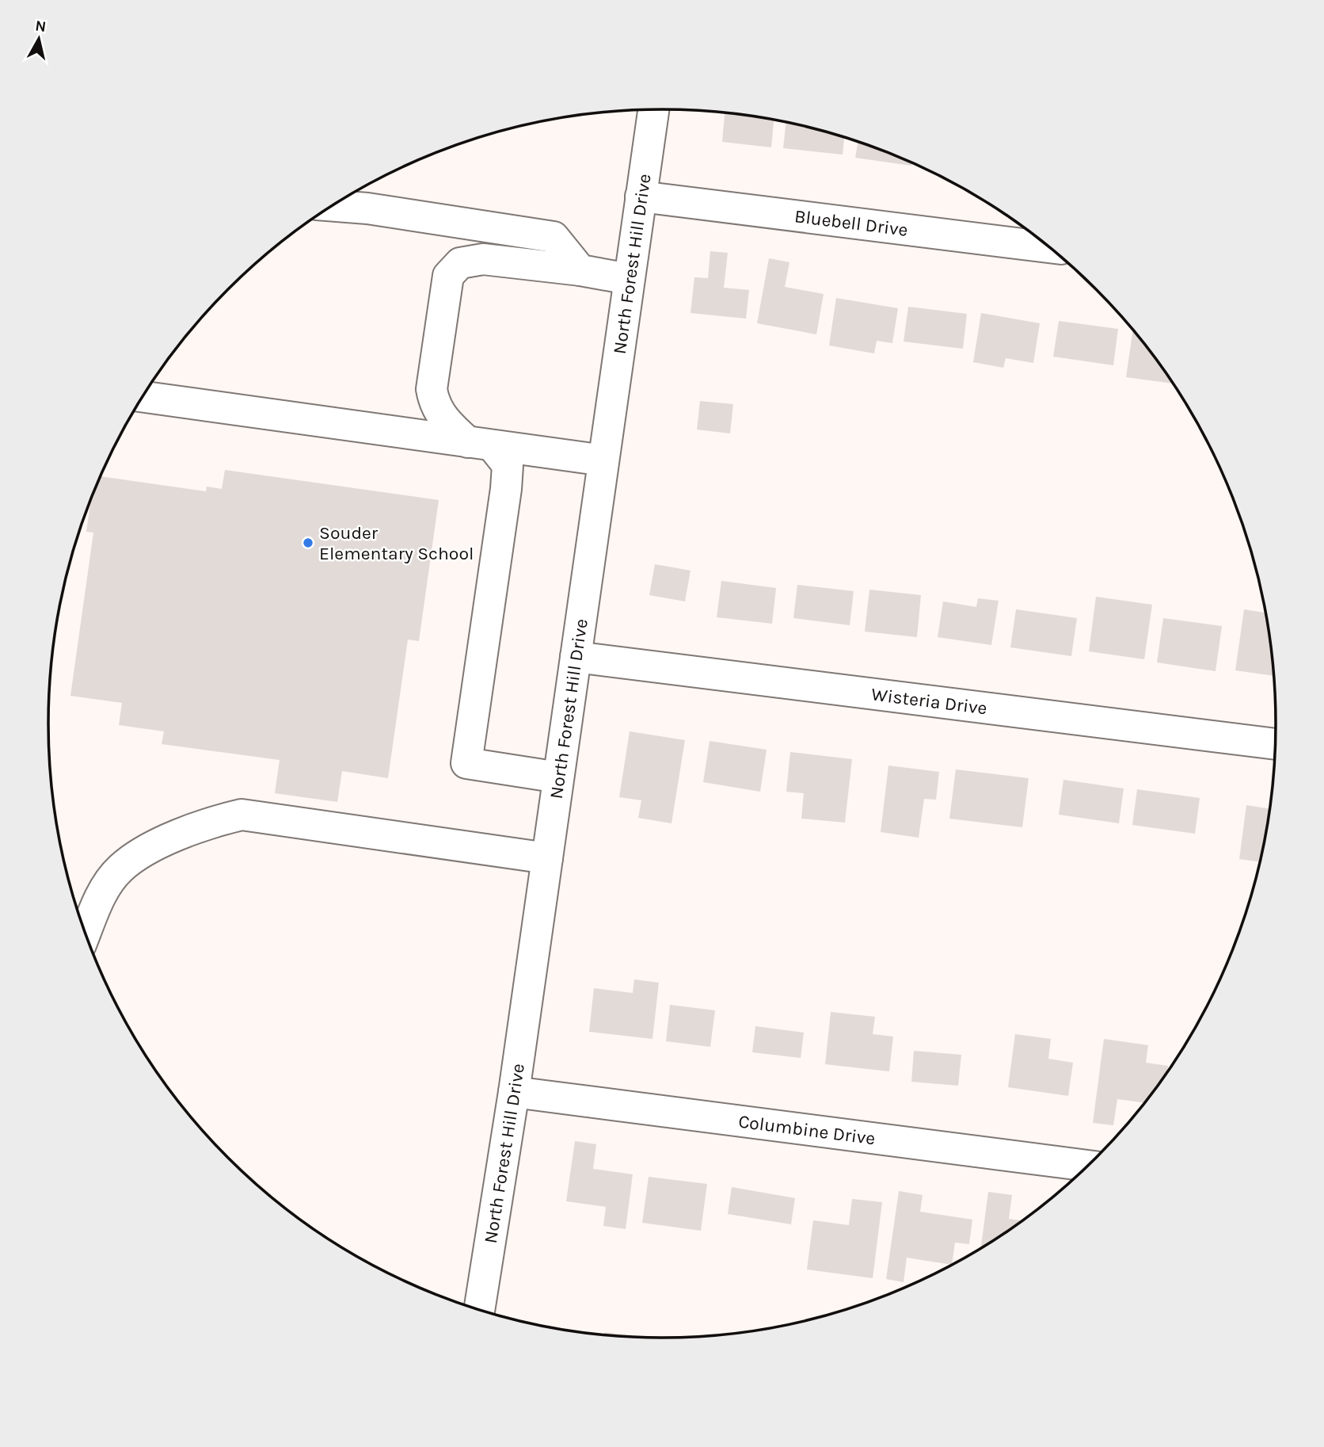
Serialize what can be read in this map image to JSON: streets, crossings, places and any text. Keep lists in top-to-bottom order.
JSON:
{
  "streets": {
    "street": [
      "Bluebell Drive",
      "North Forest Hill Drive",
      "Wisteria Drive",
      "Columbine Drive"
    ]
  },
  "crossings": [
    ["Bluebell Drive", "North Forest Hill Drive"],
    ["North Forest Hill Drive", "Wisteria Drive"],
    ["North Forest Hill Drive", "Columbine Drive"]
  ],
  "places": ["Souder Elementary School"],
  "north": "top"
}
